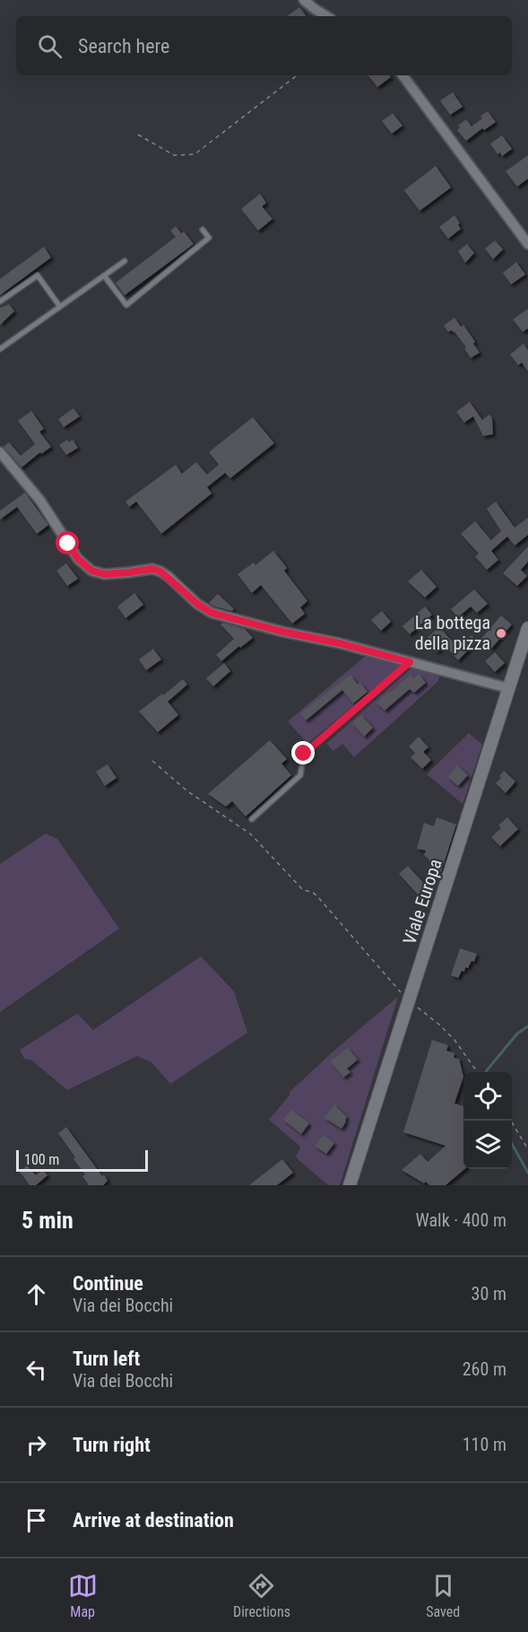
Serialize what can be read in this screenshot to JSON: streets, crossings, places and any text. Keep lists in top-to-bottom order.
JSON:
{
  "streets": {
    "main road": ["Viale Europa"]
  },
  "places": ["La bottega della pizza"],
  "scale_bar": "100 m",
  "page": {
    "search": "Search here",
    "scale": "100 m",
    "heading": ["5 min", "Walk · 400 m"],
    "list": [
      ["Continue", "Via dei Bocchi", "30 m"],
      ["Turn left", "Via dei Bocchi", "260 m"],
      ["Turn right", "110 m"],
      "Arrive at destination"
    ],
    "nav": ["Map", "Directions", "Saved"]
  }
}
